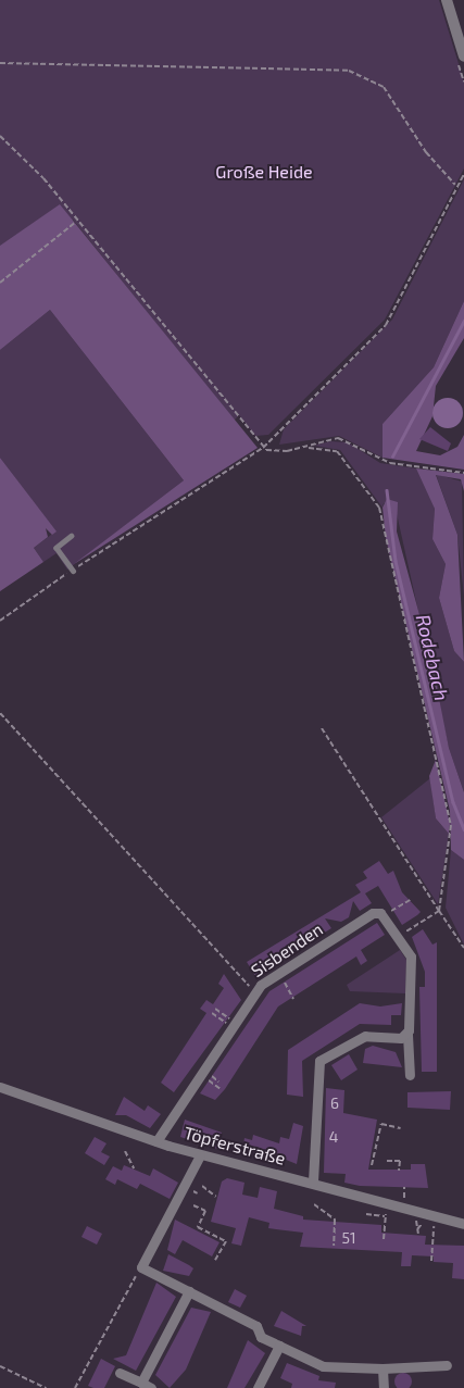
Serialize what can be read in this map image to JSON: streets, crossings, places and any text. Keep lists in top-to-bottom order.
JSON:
{
  "streets": {
    "street": ["Sisbenden", "Töpferstraße"]
  },
  "crossings": [
    ["Sisbenden", "Töpferstraße"]
  ],
  "water": ["Rodebach"],
  "parks": ["Große Heide"],
  "house_numbers": ["6", "4", "51"]
}
